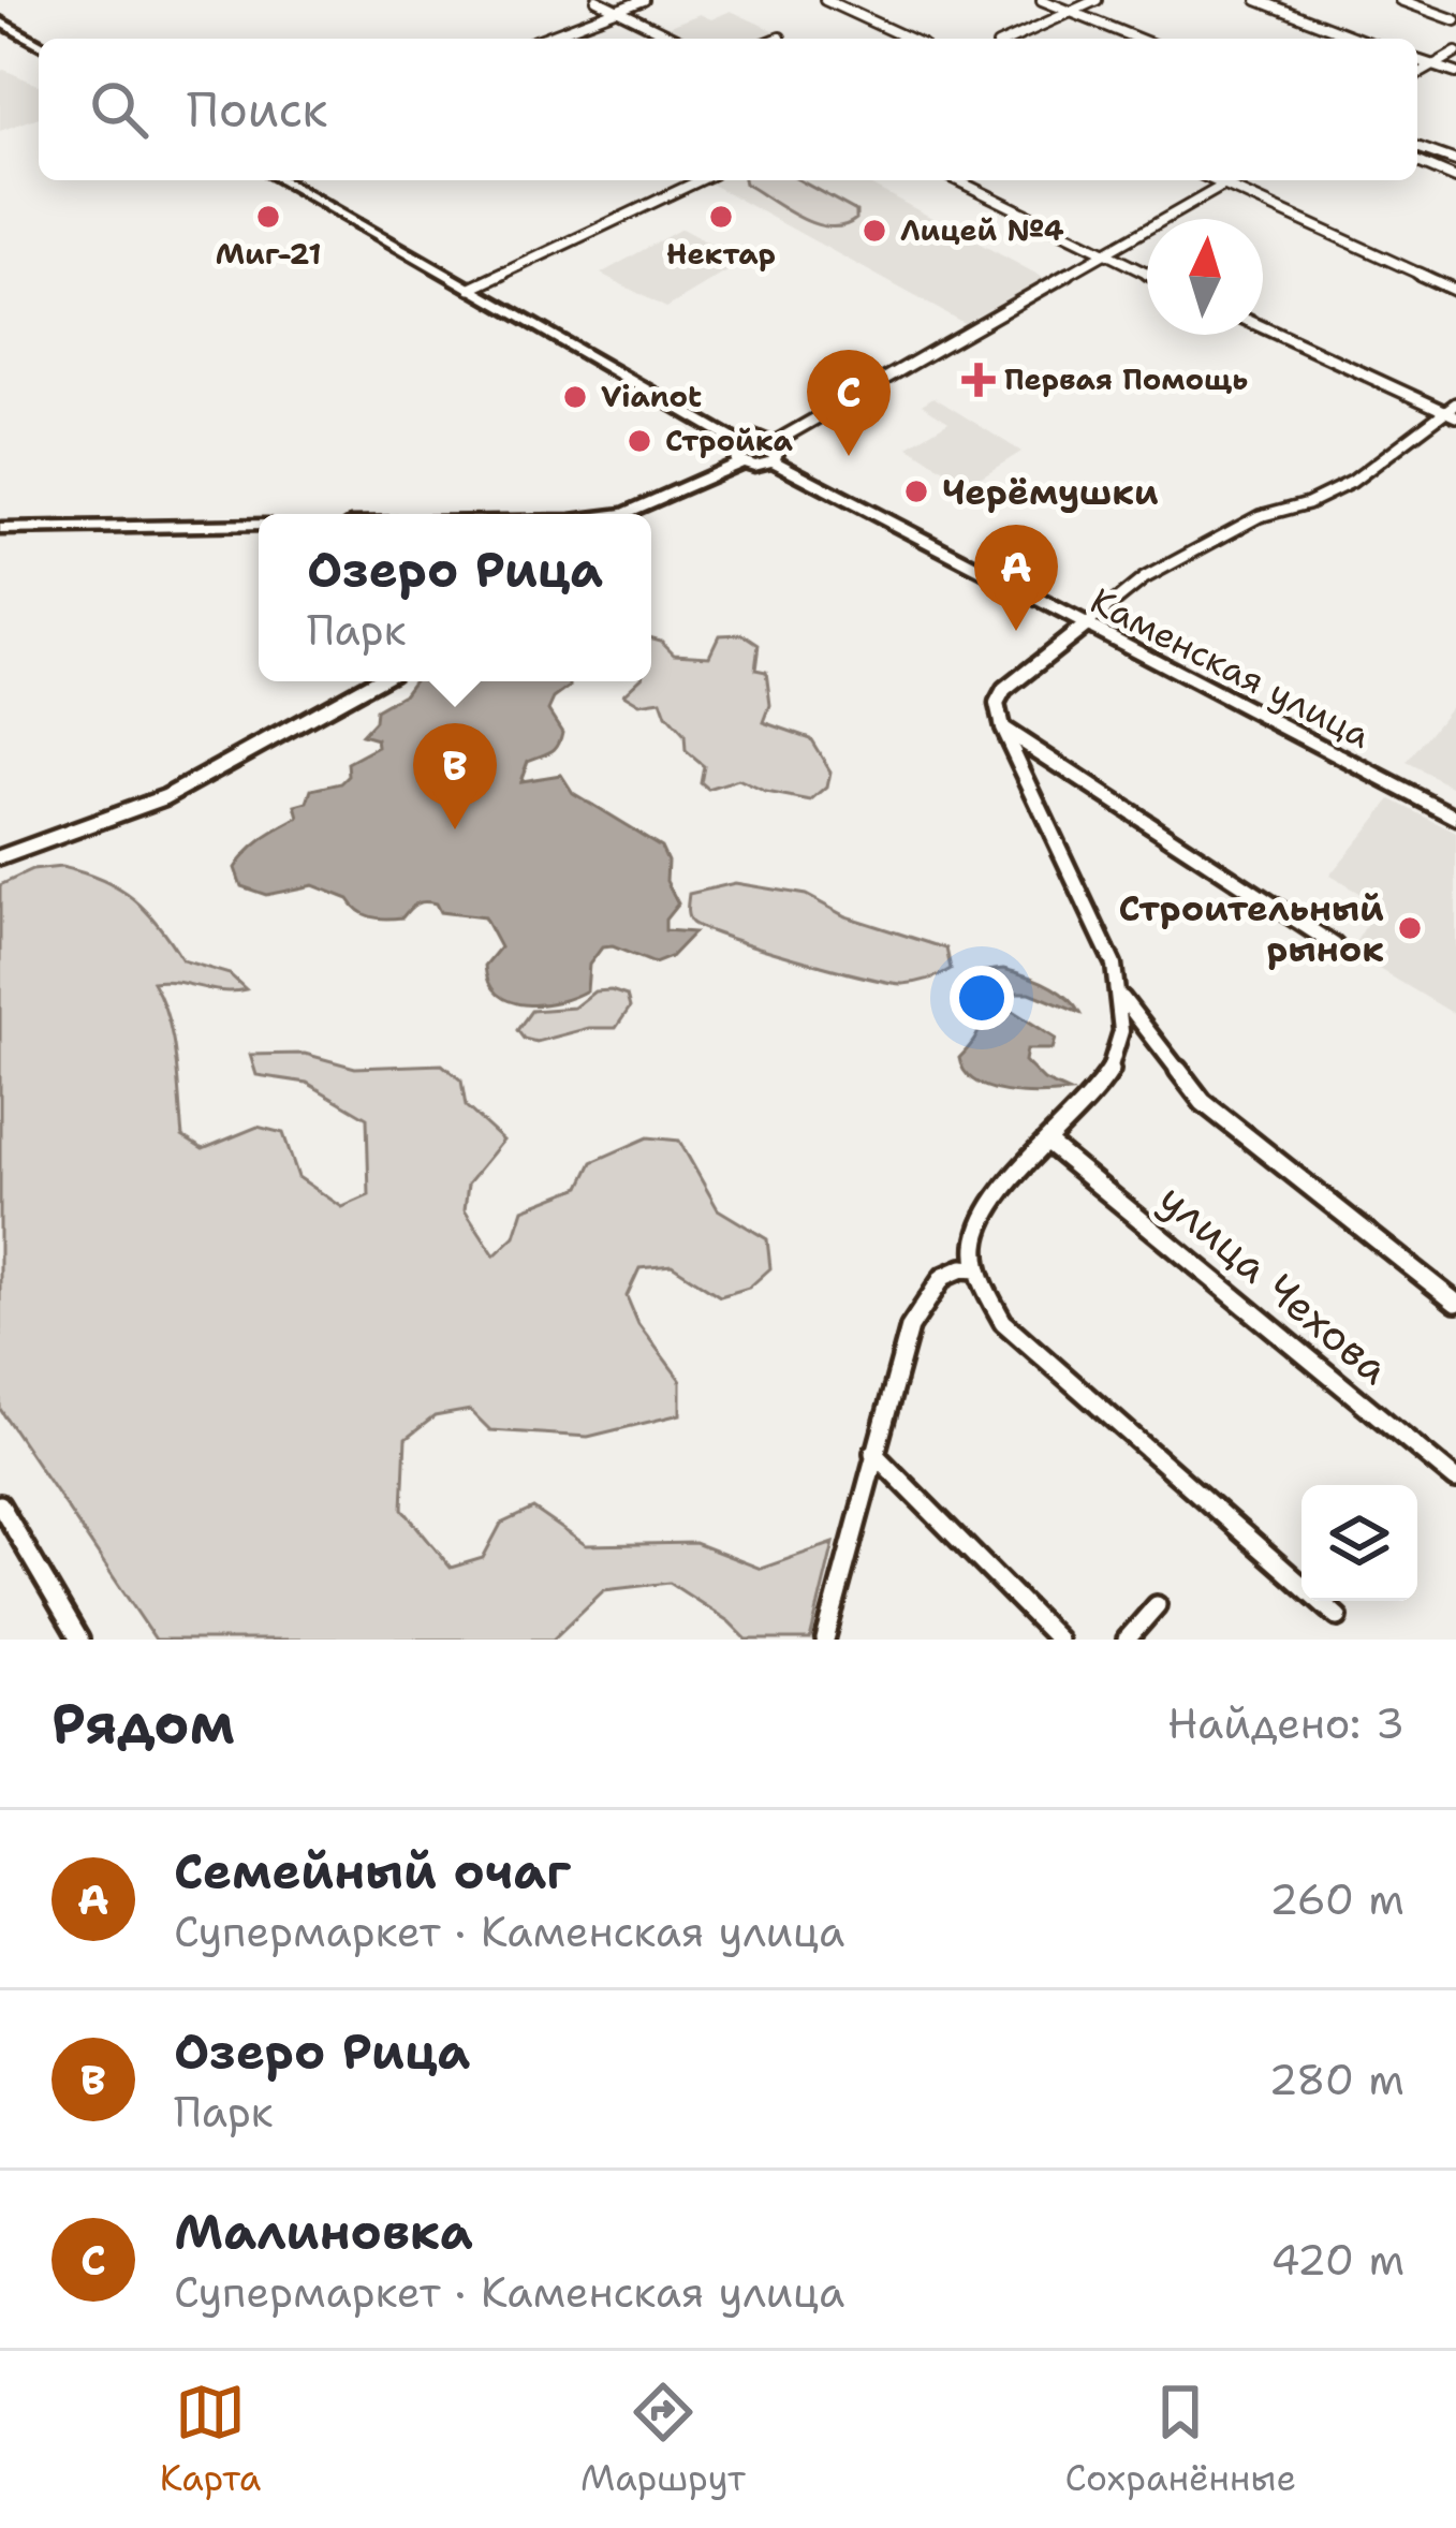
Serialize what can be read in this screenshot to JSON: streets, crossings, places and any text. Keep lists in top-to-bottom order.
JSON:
{
  "streets": {
    "main road": ["Каменская улица"],
    "street": ["улица Чехова"]
  },
  "places": {
    "other": [
      "Миг-21",
      "Нектар",
      "Лицей №4",
      "Vianot",
      "Стройка",
      "Черёмушки",
      "Строительный рынок"
    ],
    "health": ["Первая Помощь"]
  },
  "north": "top",
  "page": {
    "search": "Поиск",
    "pins": ["C", "A", "B"],
    "popup": ["Озеро Рица", "Парк"],
    "heading": ["Рядом", "Найдено: 3"],
    "list": [
      {
        "mark": "A",
        "name": "Семейный очаг",
        "note": "Супермаркет · Каменская улица",
        "value": "260 m"
      },
      {
        "mark": "B",
        "name": "Озеро Рица",
        "note": "Парк",
        "value": "280 m"
      },
      {
        "mark": "C",
        "name": "Малиновка",
        "note": "Супермаркет · Каменская улица",
        "value": "420 m"
      }
    ],
    "nav": ["Карта", "Маршрут", "Сохранённые"]
  }
}
